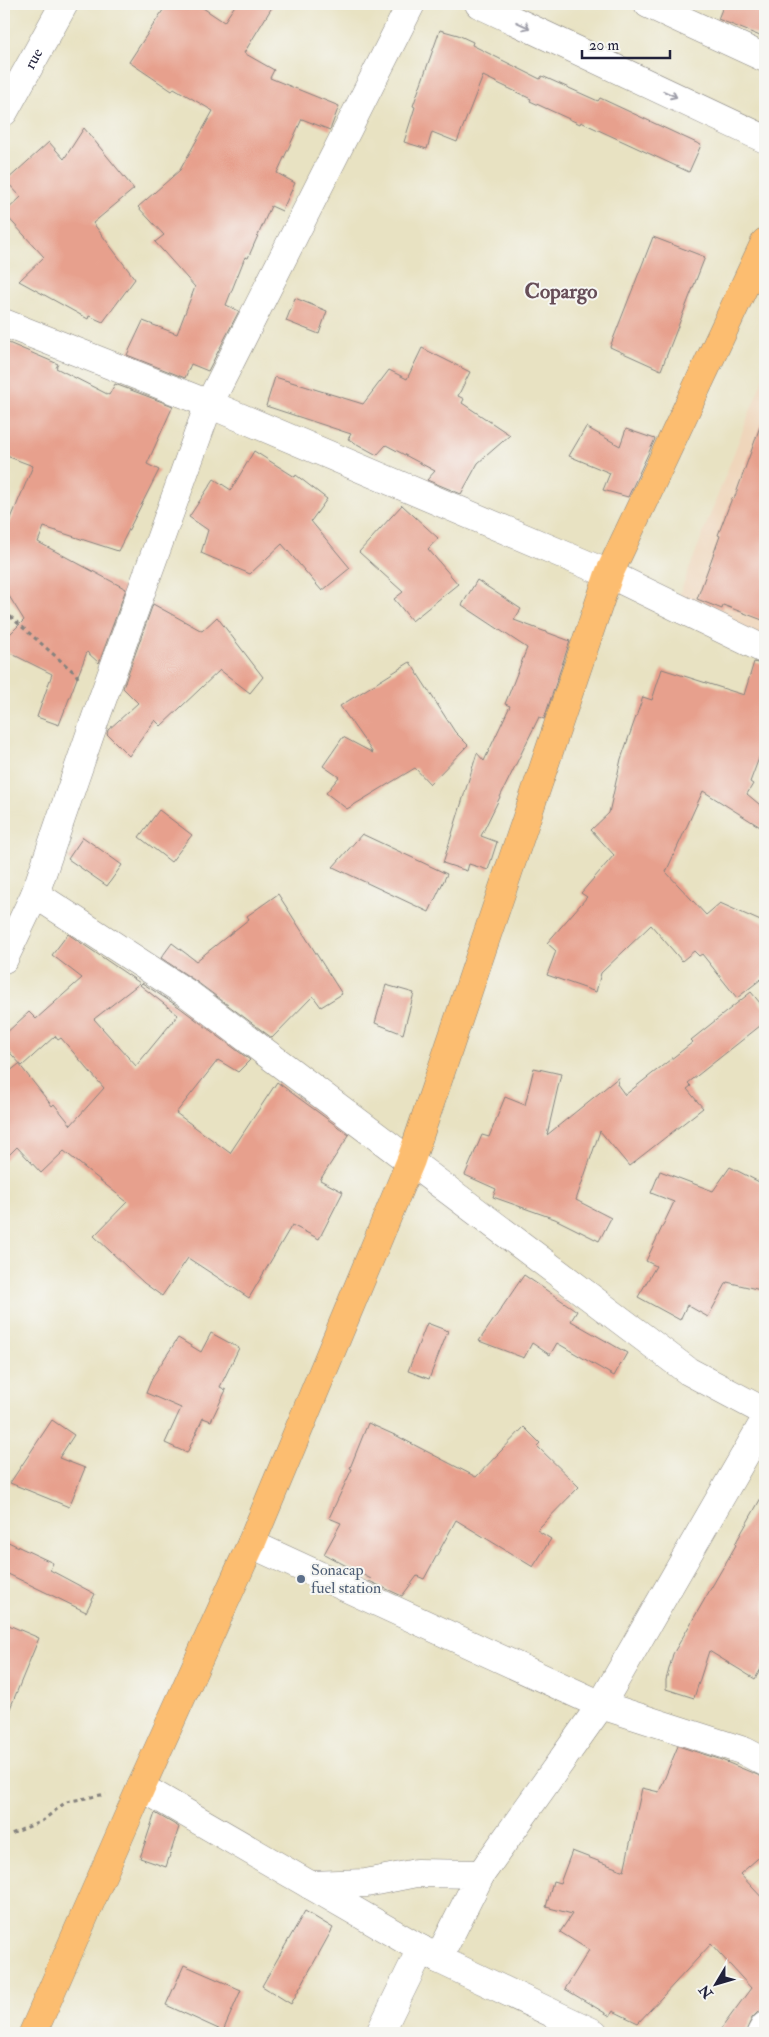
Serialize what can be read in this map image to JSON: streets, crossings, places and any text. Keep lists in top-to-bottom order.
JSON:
{
  "streets": {
    "street": ["rue"]
  },
  "districts": ["Copargo"],
  "places": ["Sonacap fuel station"],
  "scale_bar": "20 m",
  "north": "bottom left"
}
